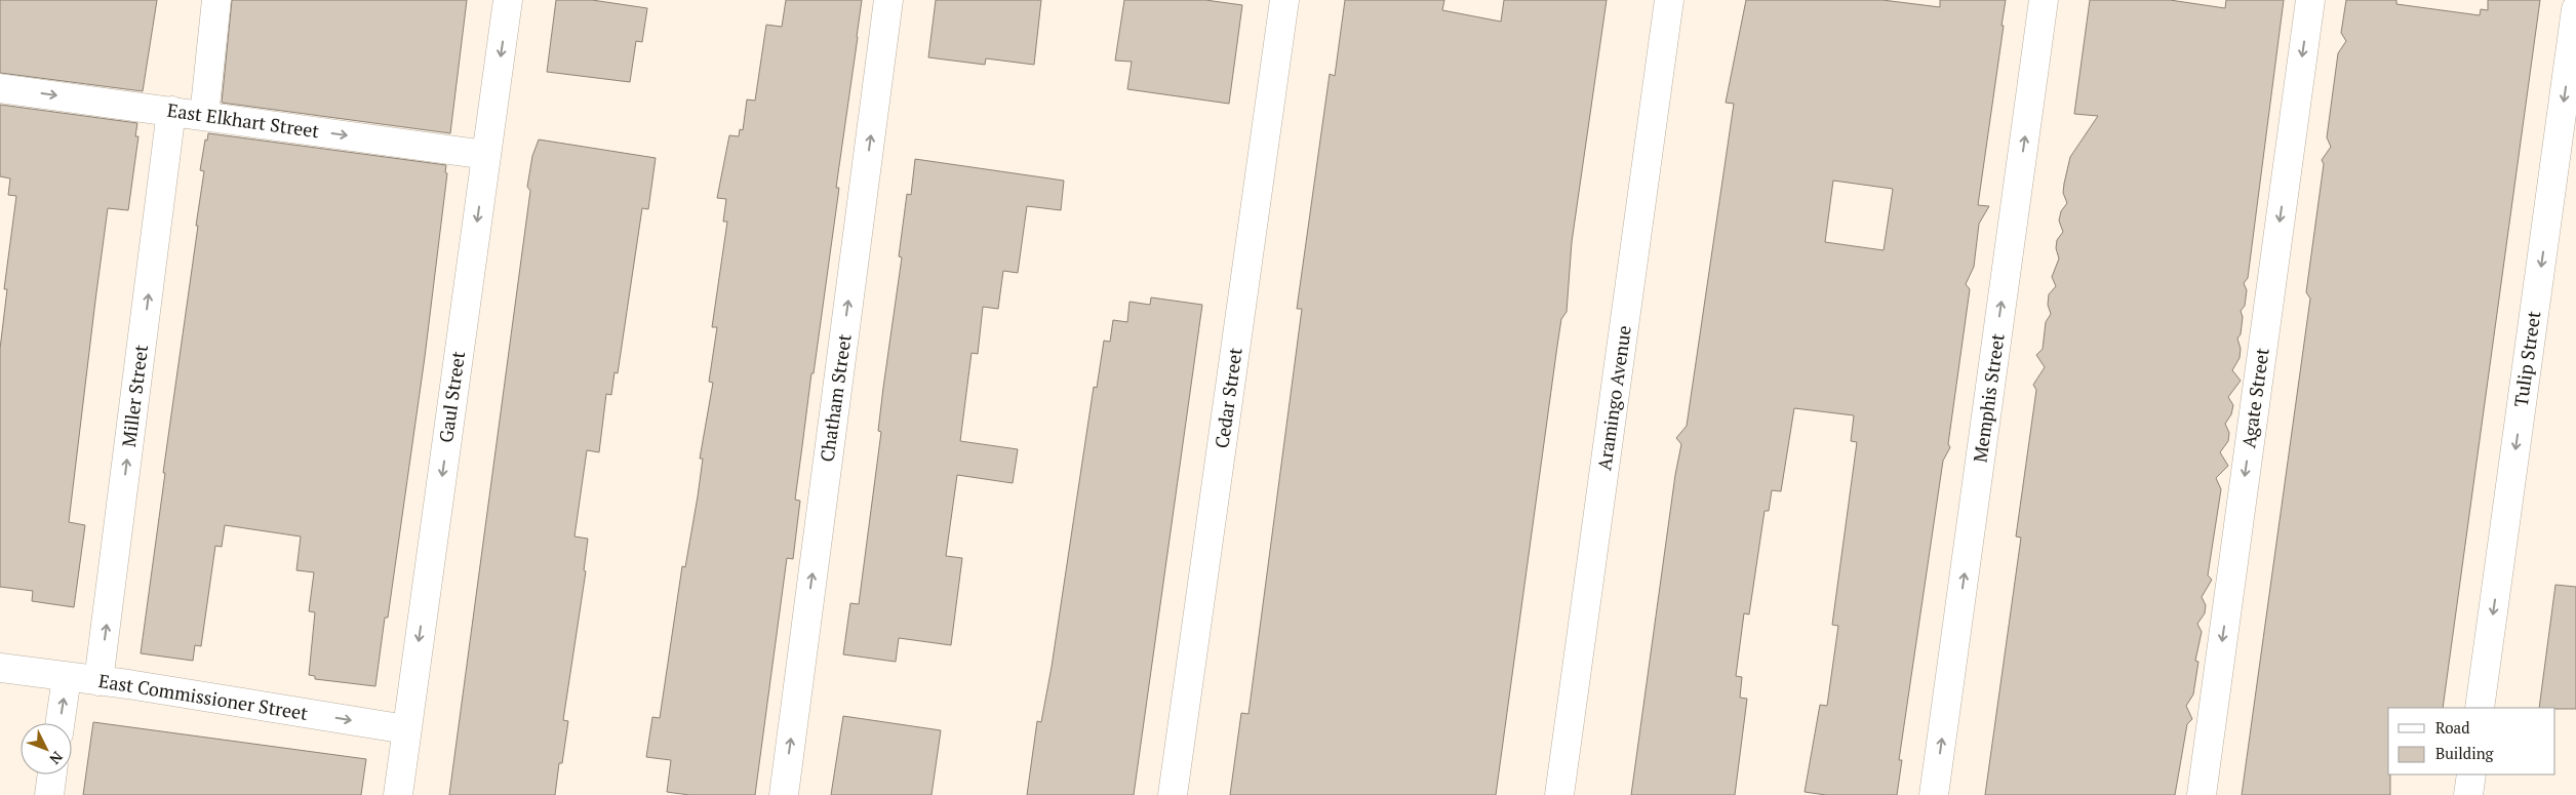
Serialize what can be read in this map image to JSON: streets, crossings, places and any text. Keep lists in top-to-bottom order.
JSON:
{
  "streets": {
    "street": [
      "East Elkhart Street",
      "Tulip Street",
      "Miller Street",
      "Gaul Street",
      "Chatham Street",
      "Cedar Street",
      "Aramingo Avenue",
      "Memphis Street",
      "Agate Street",
      "East Commissioner Street"
    ]
  },
  "crossings": [
    ["East Elkhart Street", "Miller Street"],
    ["East Elkhart Street", "Gaul Street"],
    ["Miller Street", "East Commissioner Street"],
    ["Gaul Street", "East Commissioner Street"]
  ],
  "one_way": [
    "East Elkhart Street",
    "Tulip Street",
    "Miller Street",
    "Gaul Street",
    "Chatham Street",
    "Memphis Street",
    "Agate Street",
    "East Commissioner Street"
  ],
  "legend": ["Road", "Building"],
  "north": "bottom right"
}
